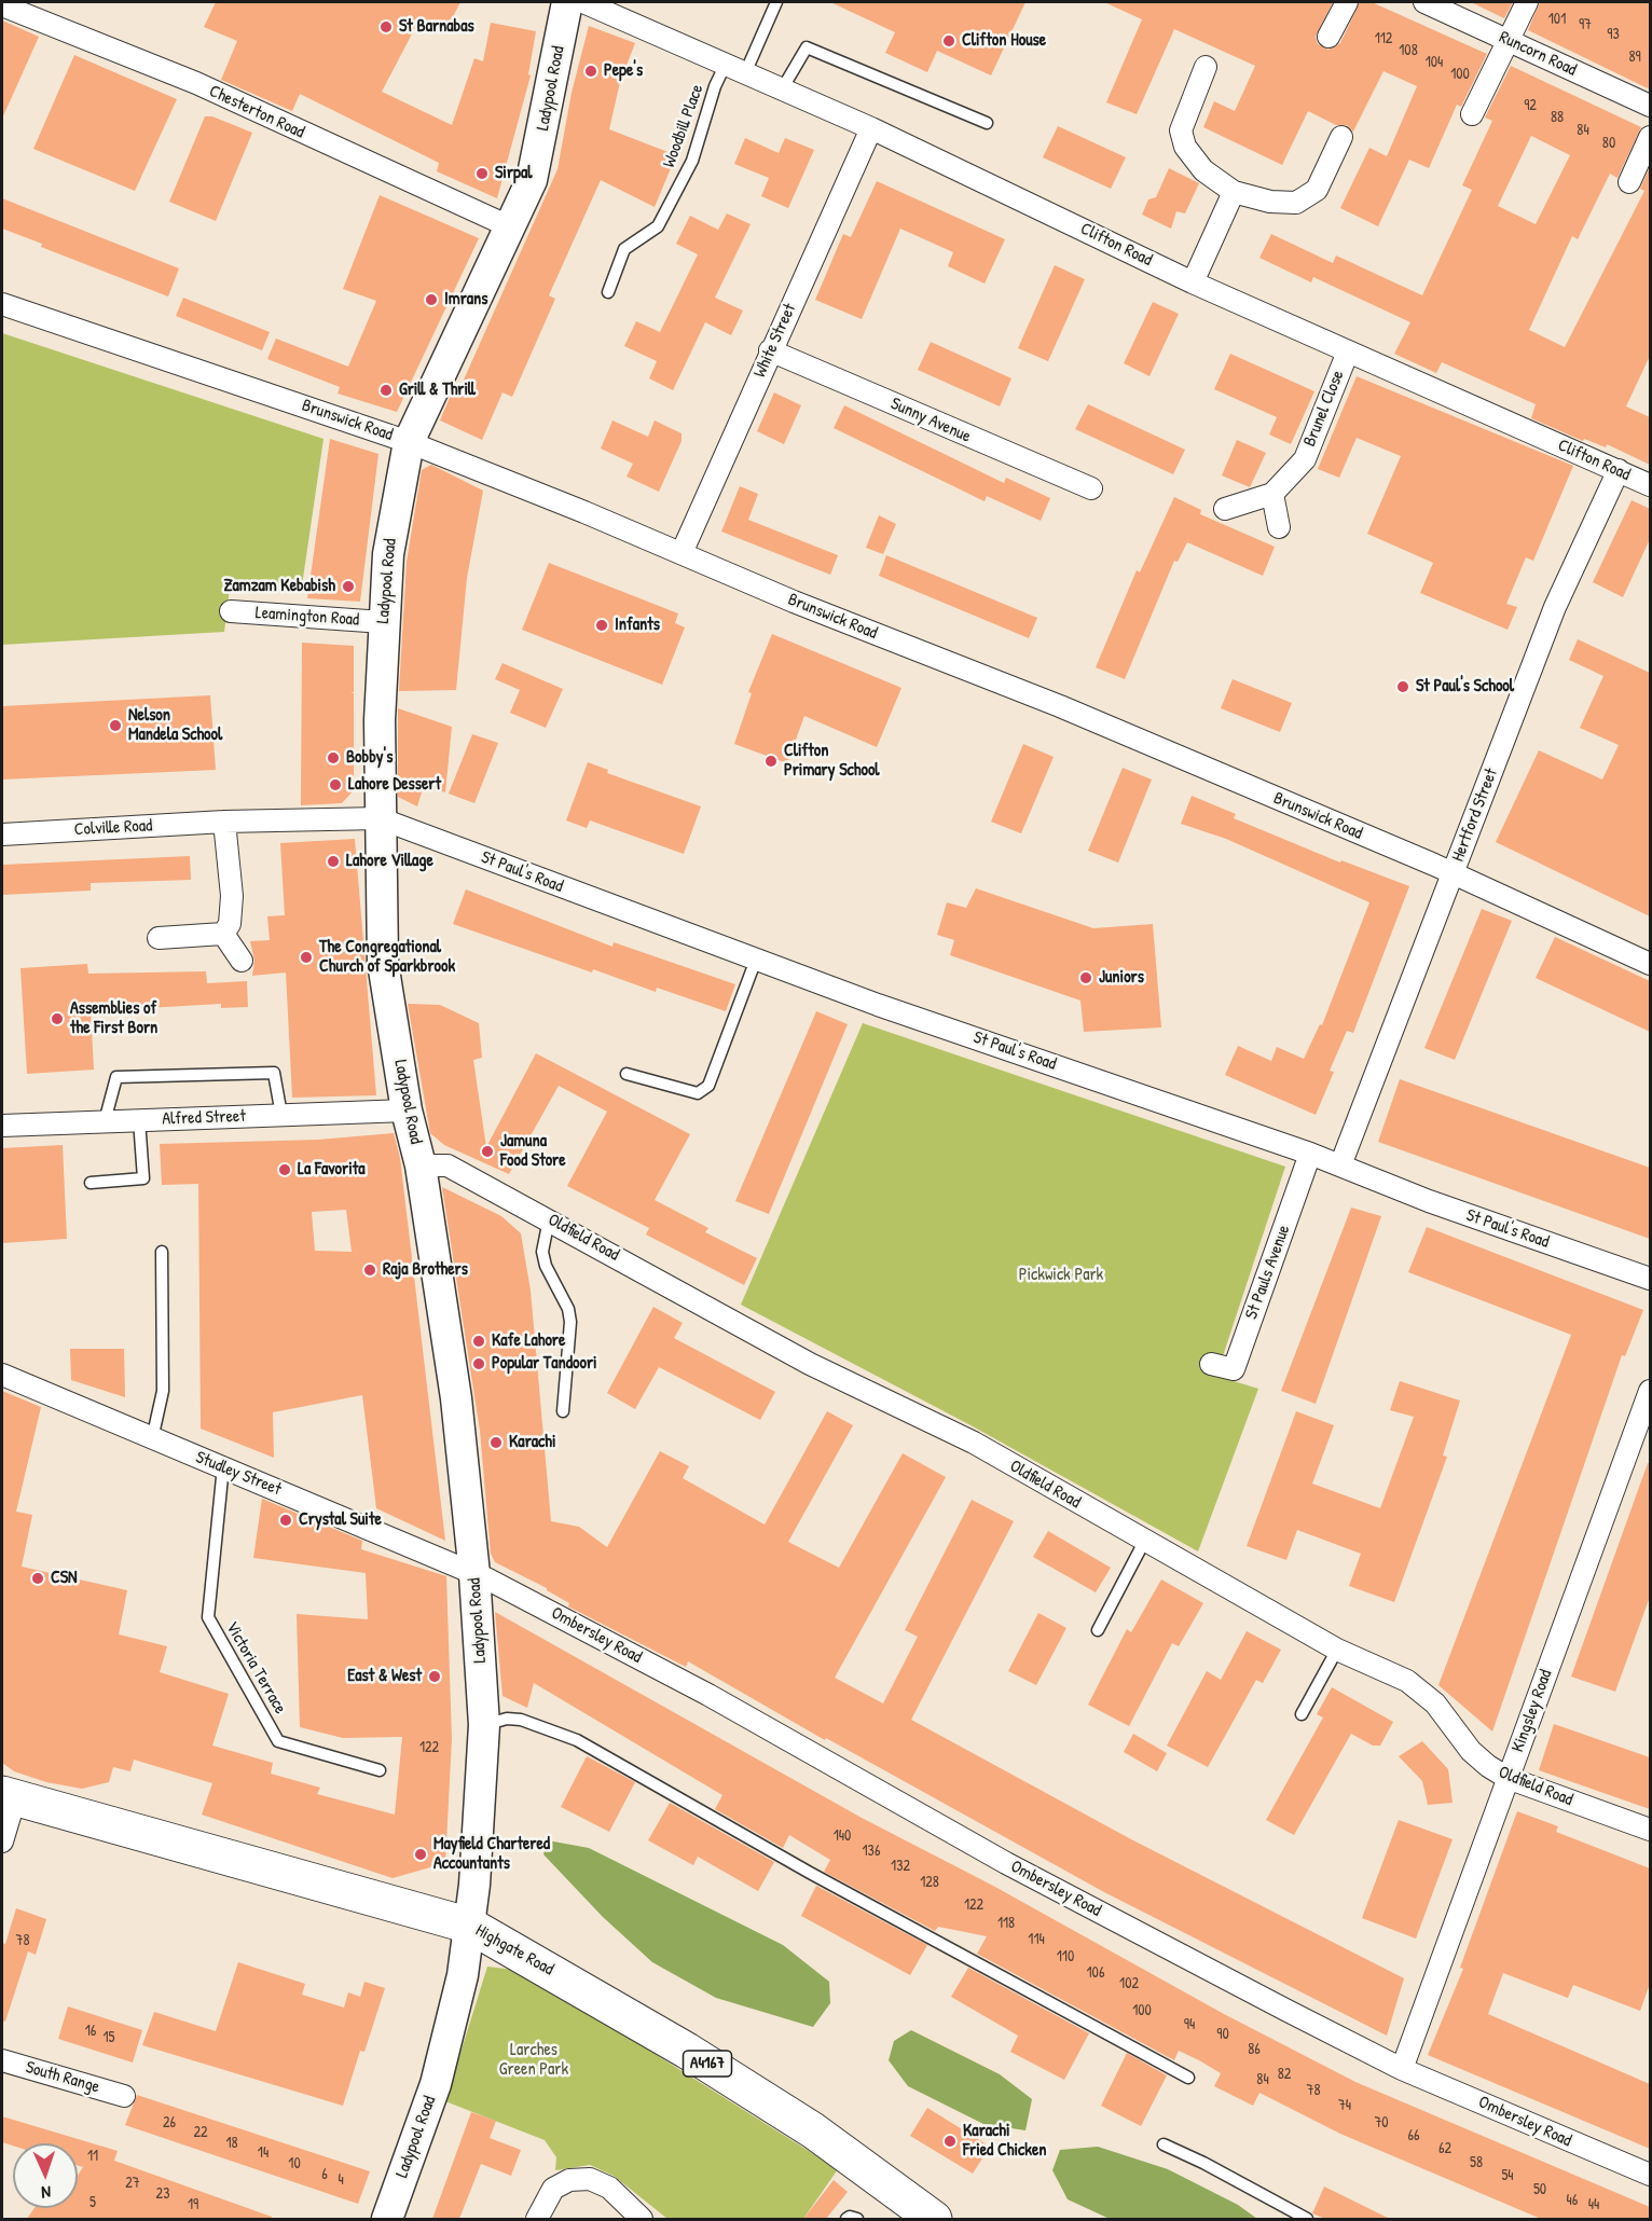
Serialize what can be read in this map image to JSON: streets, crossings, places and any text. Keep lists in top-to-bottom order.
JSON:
{
  "streets": {
    "highway": ["Highgate Road", "A4167"],
    "street": [
      "Runcorn Road",
      "Ladypool Road",
      "Chesterton Road",
      "Clifton Road",
      "White Street",
      "Brunel Close",
      "Brunswick Road",
      "Sunny Avenue",
      "Leamington Road",
      "Hertford Street",
      "Colville Road",
      "St Paul's Road",
      "Alfred Street",
      "Oldfield Road",
      "St Pauls Avenue",
      "Studley Street",
      "Ombersley Road",
      "Kingsley Road",
      "South Range"
    ],
    "lane": ["Woodbill Place", "Victoria Terrace"]
  },
  "crossings": [
    ["Ladypool Road", "Chesterton Road"],
    ["Ladypool Road", "Brunswick Road"],
    ["Ladypool Road", "Leamington Road"],
    ["Ladypool Road", "Colville Road"],
    ["Ladypool Road", "St Paul's Road"],
    ["Ladypool Road", "Alfred Street"],
    ["Ladypool Road", "Oldfield Road"],
    ["Ladypool Road", "Studley Street"],
    ["Ladypool Road", "Ombersley Road"],
    ["Ladypool Road", "Highgate Road"],
    ["Woodbill Place", "Clifton Road"],
    ["Clifton Road", "White Street"],
    ["Clifton Road", "Brunel Close"],
    ["Clifton Road", "Hertford Street"],
    ["White Street", "Brunswick Road"],
    ["White Street", "Sunny Avenue"],
    ["Brunswick Road", "Hertford Street"],
    ["Hertford Street", "St Paul's Road"],
    ["Colville Road", "St Paul's Road"],
    ["St Paul's Road", "St Pauls Avenue"],
    ["Oldfield Road", "Kingsley Road"],
    ["Studley Street", "Ombersley Road"],
    ["Studley Street", "Victoria Terrace"],
    ["Ombersley Road", "Kingsley Road"]
  ],
  "parks": ["Pickwick Park", "Larches Green Park"],
  "places": [
    "St Barnabas",
    "Clifton House",
    "Pepe's",
    "Sirpal",
    "Imrans",
    "Grill & Thrill",
    "Zamzam Kebabish",
    "Infants",
    "St Paul's School",
    "Nelson Mandela School",
    "Bobby's",
    "Clifton Primary School",
    "Lahore Dessert",
    "Lahore Village",
    "The Congregational Church of Sparkbrook",
    "Juniors",
    "Assemblies of the First Born",
    "Jamuna Food Store",
    "La Favorita",
    "Raja Brothers",
    "Kafe Lahore",
    "Popular Tandoori",
    "Karachi",
    "Crystal Suite",
    "CSN",
    "East & West",
    "Mayfield Chartered Accountants",
    "Karachi Fried Chicken"
  ],
  "house_numbers": [
    "101",
    "97",
    "93",
    "112",
    "108",
    "89",
    "104",
    "100",
    "92",
    "88",
    "84",
    "80",
    "122",
    "140",
    "136",
    "132",
    "128",
    "122",
    "118",
    "114",
    "78",
    "110",
    "106",
    "102",
    "100",
    "94",
    "16",
    "90",
    "15",
    "86",
    "82",
    "84",
    "78",
    "74",
    "26",
    "70",
    "22",
    "66",
    "18",
    "62",
    "14",
    "11",
    "58",
    "10",
    "6",
    "54",
    "4",
    "27",
    "50",
    "23",
    "46",
    "5",
    "19",
    "44"
  ],
  "north": "bottom"
}
